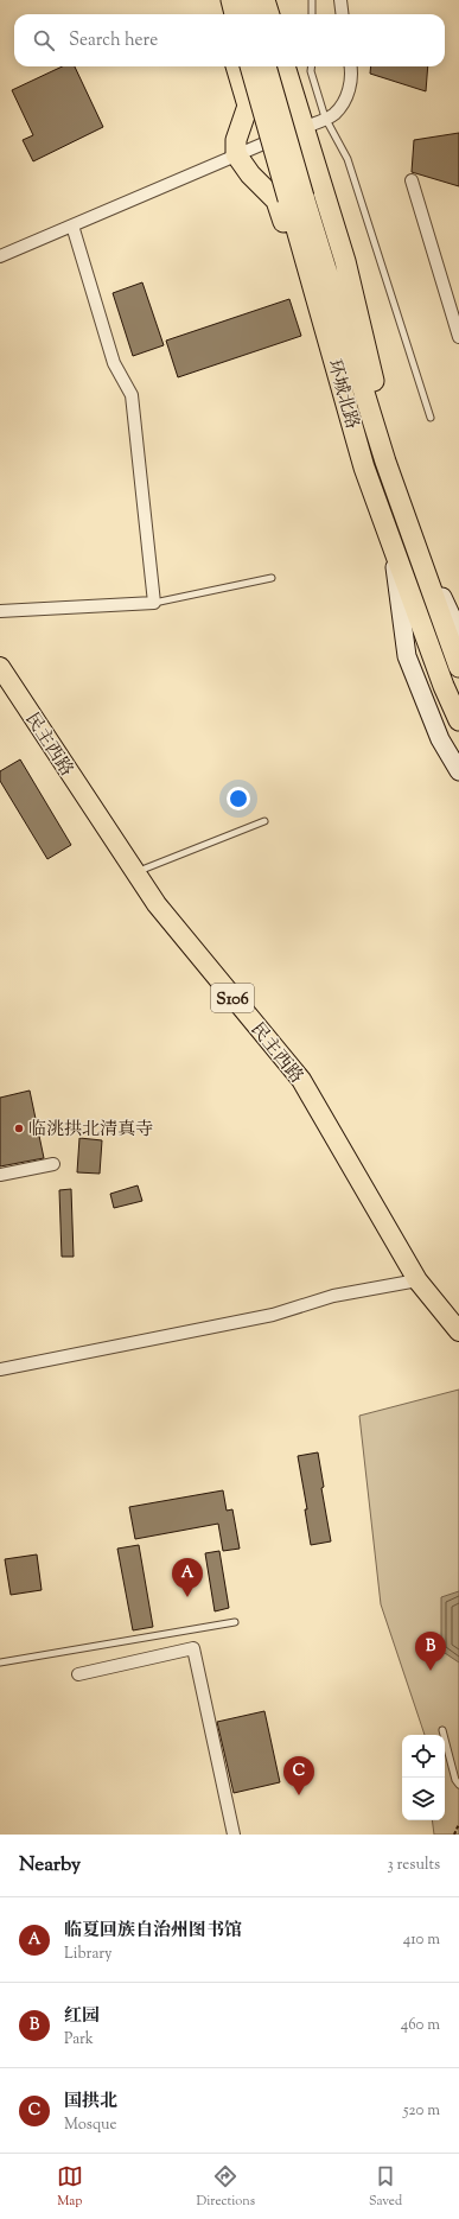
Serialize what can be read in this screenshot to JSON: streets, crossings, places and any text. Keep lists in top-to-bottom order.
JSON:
{
  "streets": {
    "highway": ["环城北路"],
    "main road": ["民主西路", "S106"]
  },
  "places": ["临洮拱北清真寺"],
  "page": {
    "search": "Search here",
    "pins": ["A", "B", "C"],
    "heading": ["Nearby", "3 results"],
    "list": [
      {
        "mark": "A",
        "name": "临夏回族自治州图书馆",
        "note": "Library",
        "value": "410 m"
      },
      {
        "mark": "B",
        "name": "红园",
        "note": "Park",
        "value": "460 m"
      },
      {
        "mark": "C",
        "name": "国拱北",
        "note": "Mosque",
        "value": "520 m"
      }
    ],
    "nav": ["Map", "Directions", "Saved"]
  }
}
